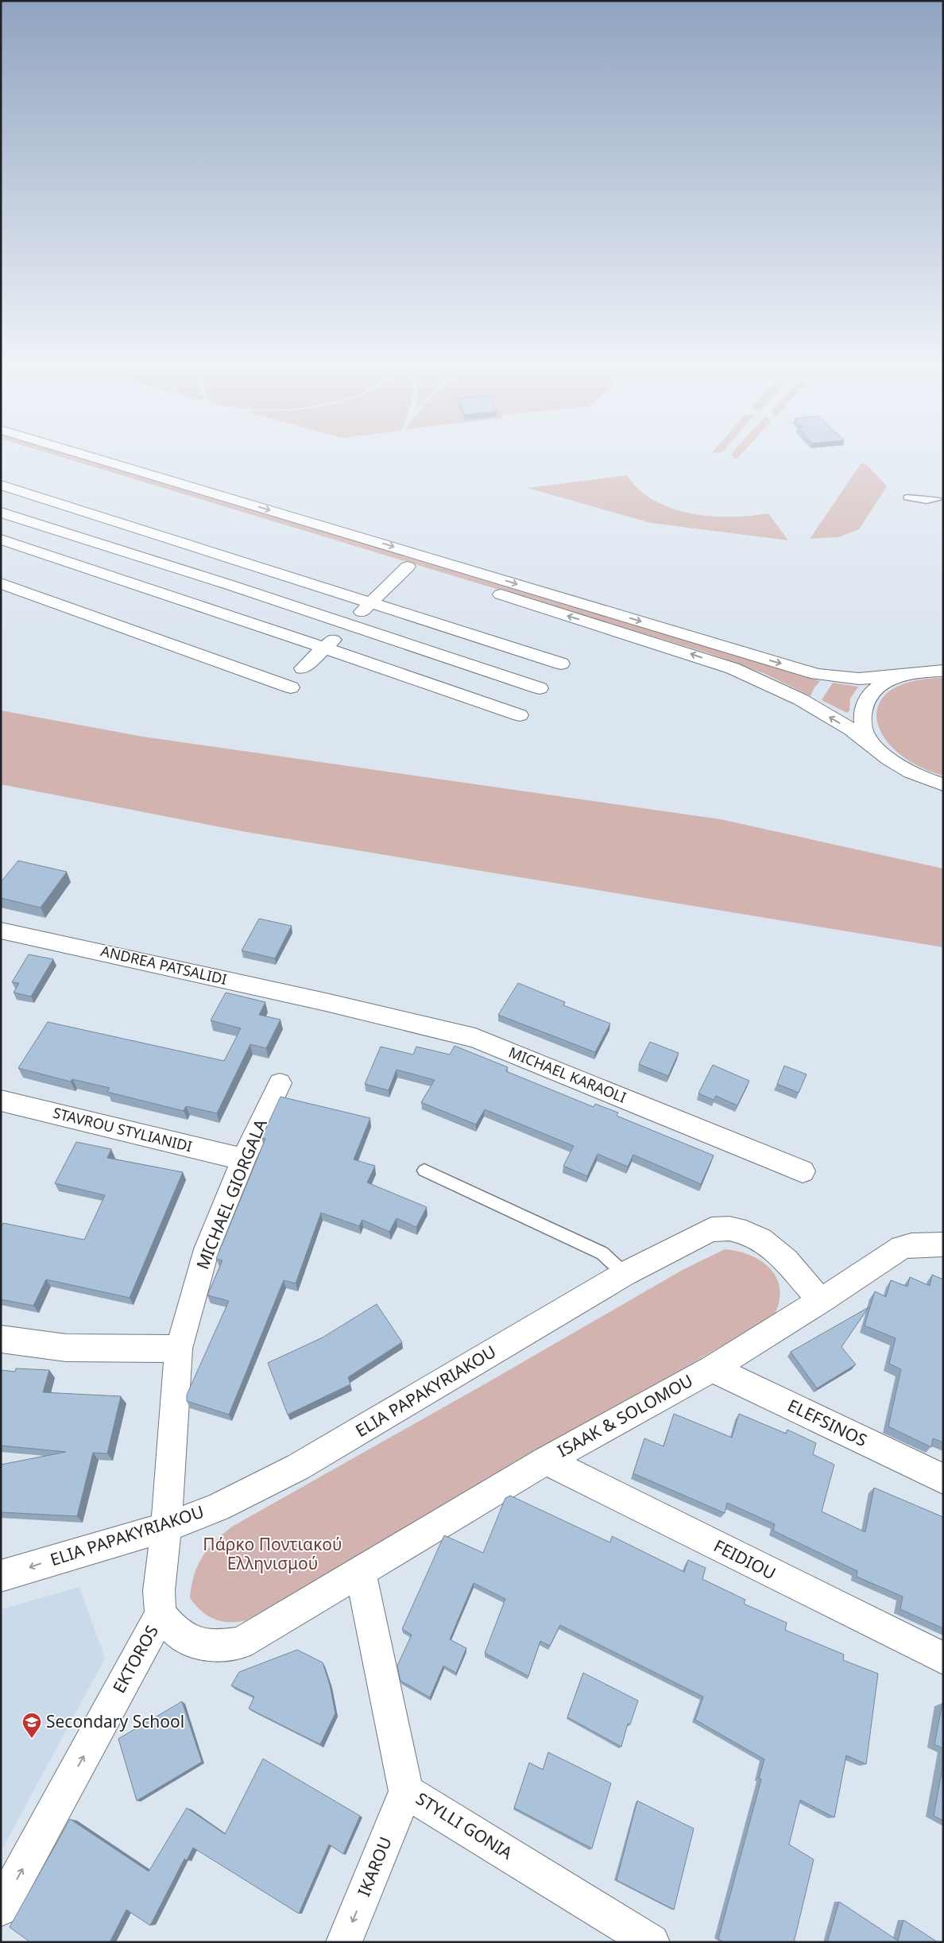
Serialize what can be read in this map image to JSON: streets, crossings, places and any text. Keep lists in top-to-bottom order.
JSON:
{
  "streets": {
    "street": [
      "ANDREA PATSALIDI",
      "MICHAEL KARAOLI",
      "STAVROU STYLIANIDI",
      "MICHAEL GIORGALA",
      "ELIA PAPAKYRIAKOU",
      "ISAAK & SOLOMOU",
      "ELEFSINOS",
      "FEIDIOU",
      "EKTOROS",
      "STYLLI GONIA",
      "IKAROU"
    ]
  },
  "crossings": [
    ["ANDREA PATSALIDI", "MICHAEL KARAOLI"],
    ["STAVROU STYLIANIDI", "MICHAEL GIORGALA"],
    ["MICHAEL GIORGALA", "ELIA PAPAKYRIAKOU"],
    ["MICHAEL GIORGALA", "EKTOROS"],
    ["ELIA PAPAKYRIAKOU", "ISAAK & SOLOMOU"],
    ["ISAAK & SOLOMOU", "ELEFSINOS"],
    ["ISAAK & SOLOMOU", "FEIDIOU"],
    ["ISAAK & SOLOMOU", "EKTOROS"],
    ["ISAAK & SOLOMOU", "STYLLI GONIA"],
    ["EKTOROS", "STYLLI GONIA"],
    ["STYLLI GONIA", "IKAROU"]
  ],
  "one_way": ["EKTOROS", "IKAROU"],
  "parks": ["Πάρκο Ποντιακού Ελληνισμού"],
  "places": {
    "school or university": ["Secondary School"]
  }
}
